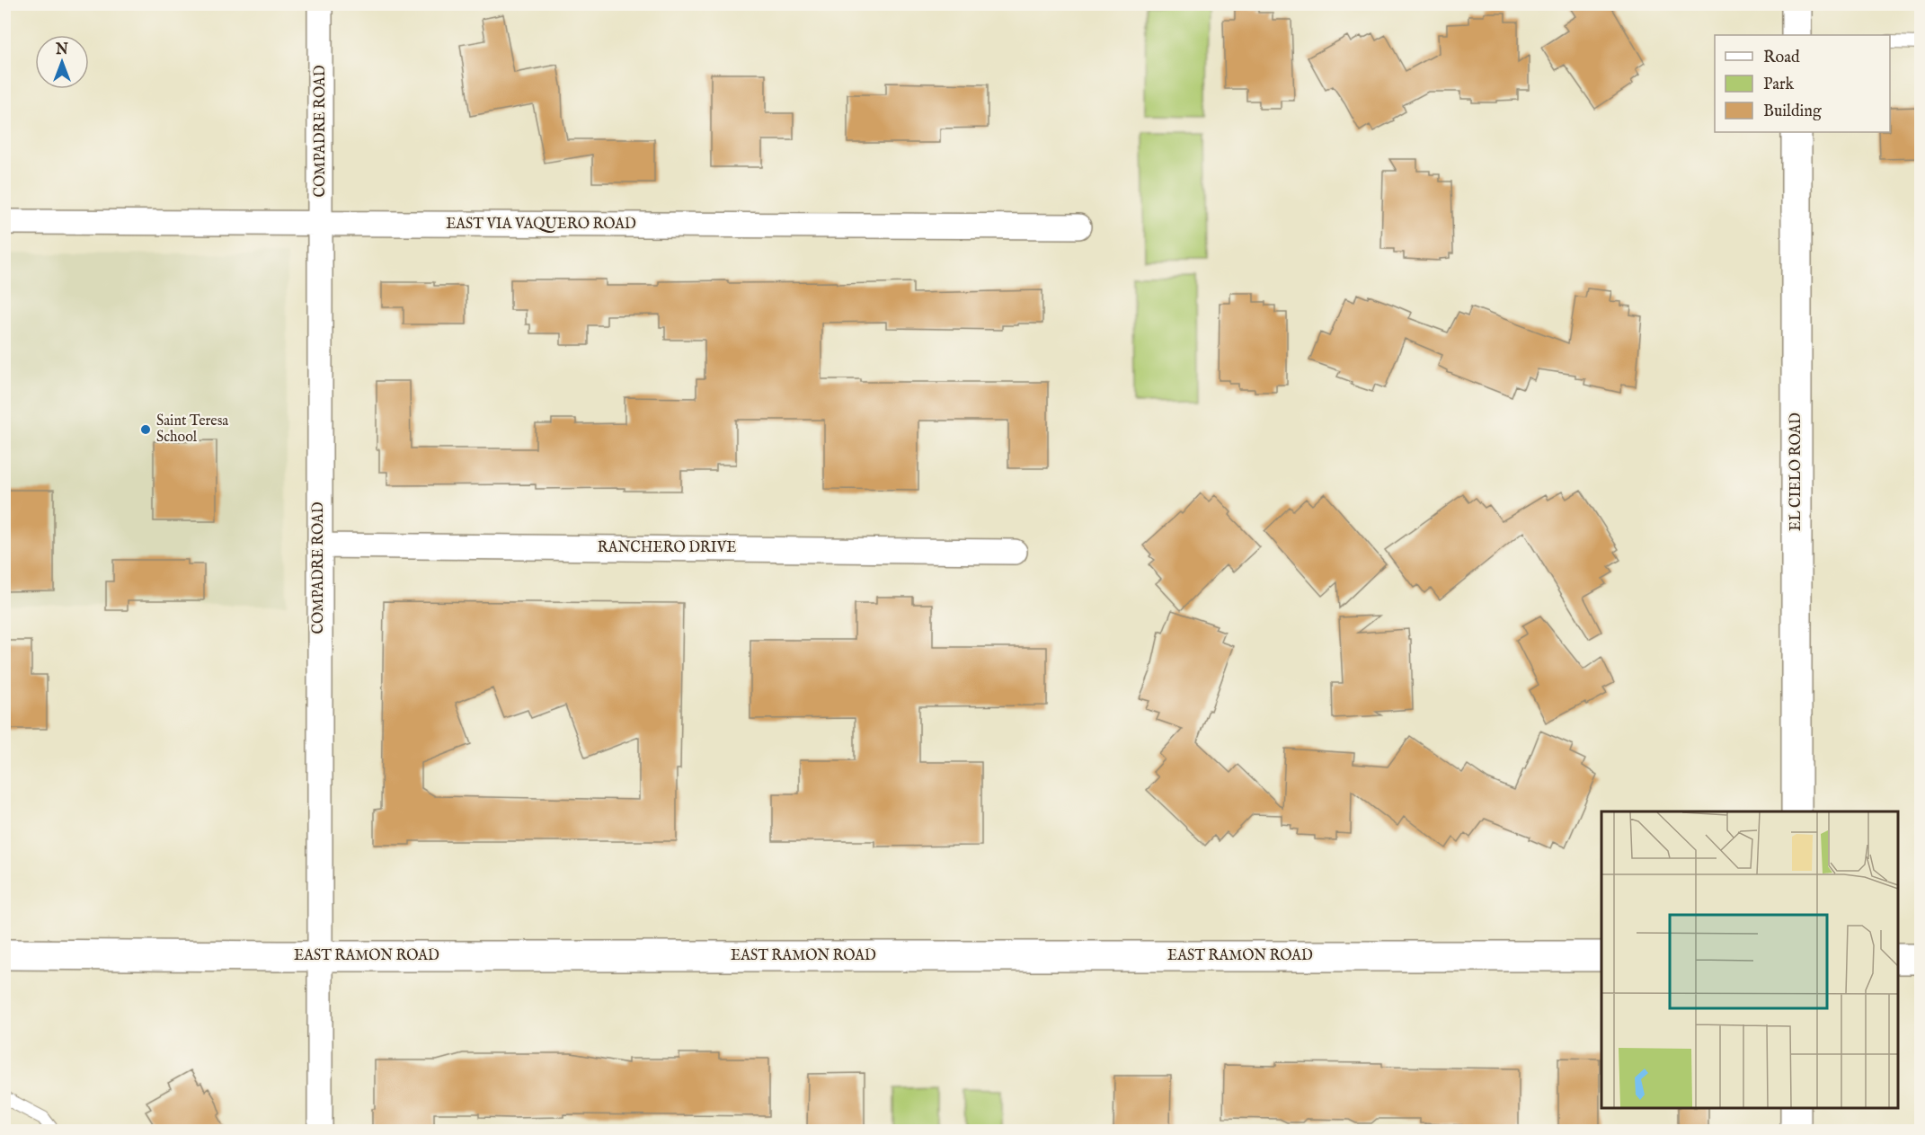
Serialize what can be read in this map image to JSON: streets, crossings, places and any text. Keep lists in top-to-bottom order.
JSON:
{
  "streets": {
    "main road": ["EL CIELO ROAD", "EAST RAMON ROAD"],
    "street": ["COMPADRE ROAD", "EAST VIA VAQUERO ROAD", "RANCHERO DRIVE"]
  },
  "crossings": [
    ["COMPADRE ROAD", "EAST VIA VAQUERO ROAD"],
    ["COMPADRE ROAD", "RANCHERO DRIVE"],
    ["COMPADRE ROAD", "EAST RAMON ROAD"]
  ],
  "places": ["Saint Teresa School"],
  "legend": ["Road", "Park", "Building"],
  "north": "top"
}
